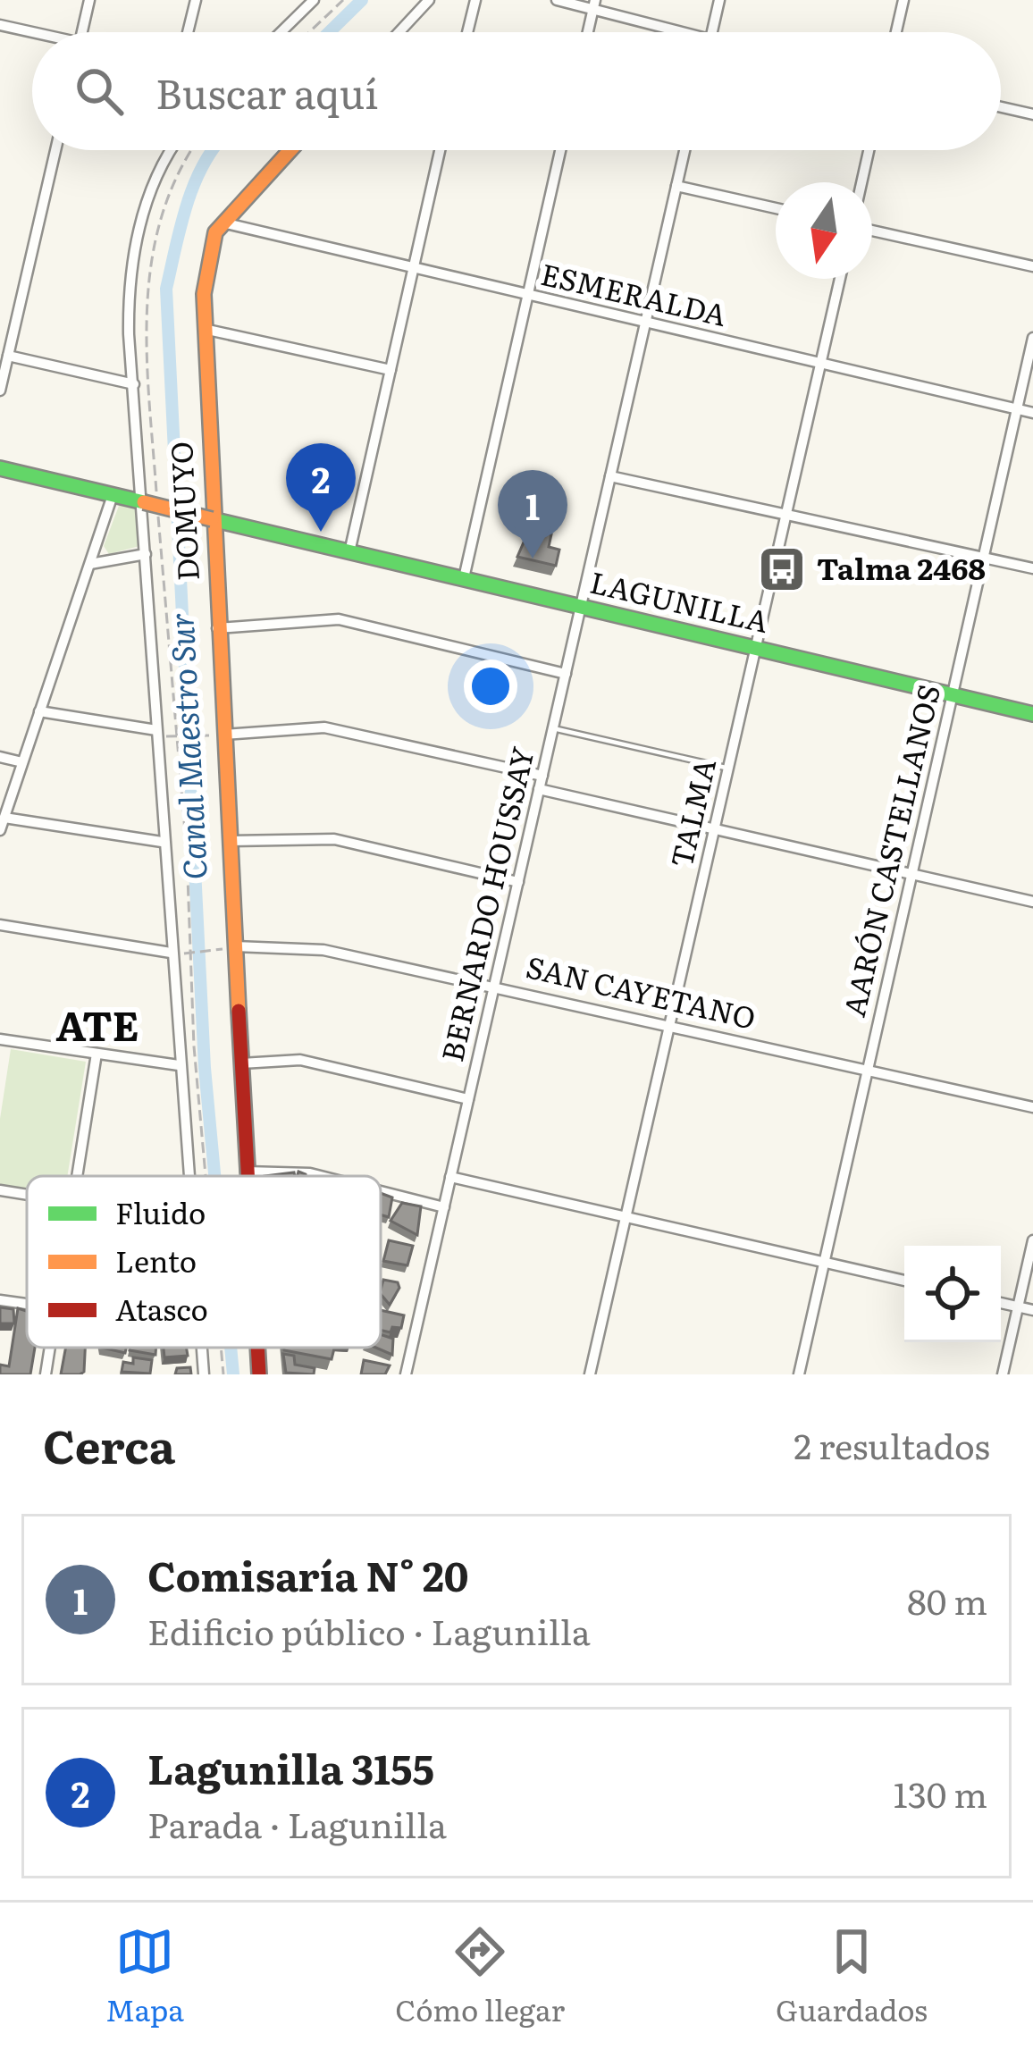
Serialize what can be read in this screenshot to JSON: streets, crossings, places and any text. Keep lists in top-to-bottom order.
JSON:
{
  "streets": {
    "street": [
      "ESMERALDA",
      "DOMUYO",
      "LAGUNILLA",
      "TALMA",
      "AARÓN CASTELLANOS",
      "BERNARDO HOUSSAY",
      "SAN CAYETANO"
    ]
  },
  "crossings": [
    ["ESMERALDA", "DOMUYO"],
    ["ESMERALDA", "TALMA"],
    ["ESMERALDA", "AARÓN CASTELLANOS"],
    ["ESMERALDA", "BERNARDO HOUSSAY"],
    ["DOMUYO", "LAGUNILLA"],
    ["DOMUYO", "SAN CAYETANO"],
    ["LAGUNILLA", "TALMA"],
    ["LAGUNILLA", "AARÓN CASTELLANOS"],
    ["LAGUNILLA", "BERNARDO HOUSSAY"],
    ["TALMA", "SAN CAYETANO"],
    ["AARÓN CASTELLANOS", "SAN CAYETANO"],
    ["BERNARDO HOUSSAY", "SAN CAYETANO"]
  ],
  "districts": ["ATE"],
  "water": ["Canal Maestro Sur"],
  "places": {
    "bus stop": ["Talma 2468"]
  },
  "legend": ["Fluido", "Lento", "Atasco"],
  "north": "bottom",
  "page": {
    "search": "Buscar aquí",
    "pins": ["2", "1"],
    "heading": ["Cerca", "2 resultados"],
    "list": [
      {
        "mark": "1",
        "name": "Comisaría N° 20",
        "note": "Edificio público · Lagunilla",
        "value": "80 m"
      },
      {
        "mark": "2",
        "name": "Lagunilla 3155",
        "note": "Parada · Lagunilla",
        "value": "130 m"
      }
    ],
    "nav": ["Mapa", "Cómo llegar", "Guardados"]
  }
}
